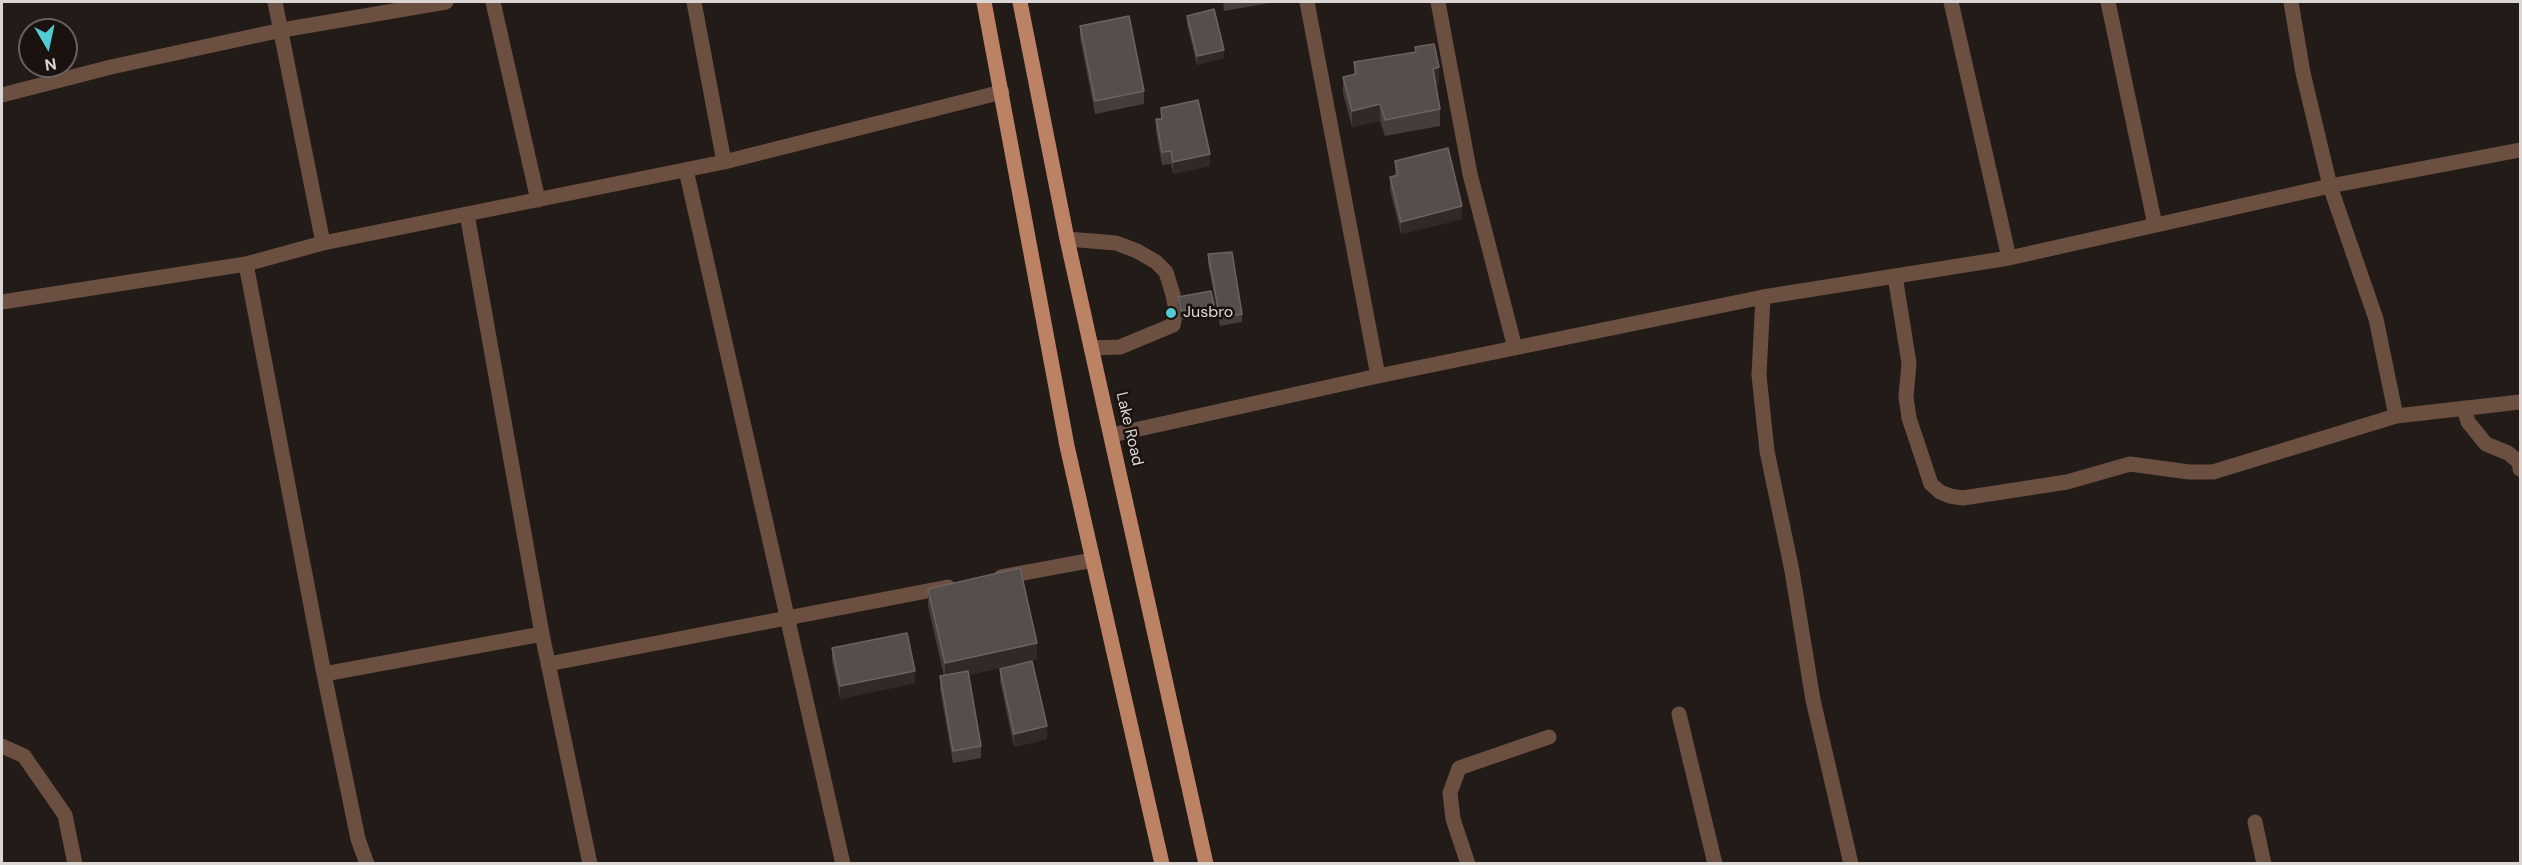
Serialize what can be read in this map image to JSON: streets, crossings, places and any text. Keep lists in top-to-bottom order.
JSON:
{
  "streets": {
    "main road": ["Lake Road"]
  },
  "places": ["Jusbro"],
  "north": "bottom"
}
